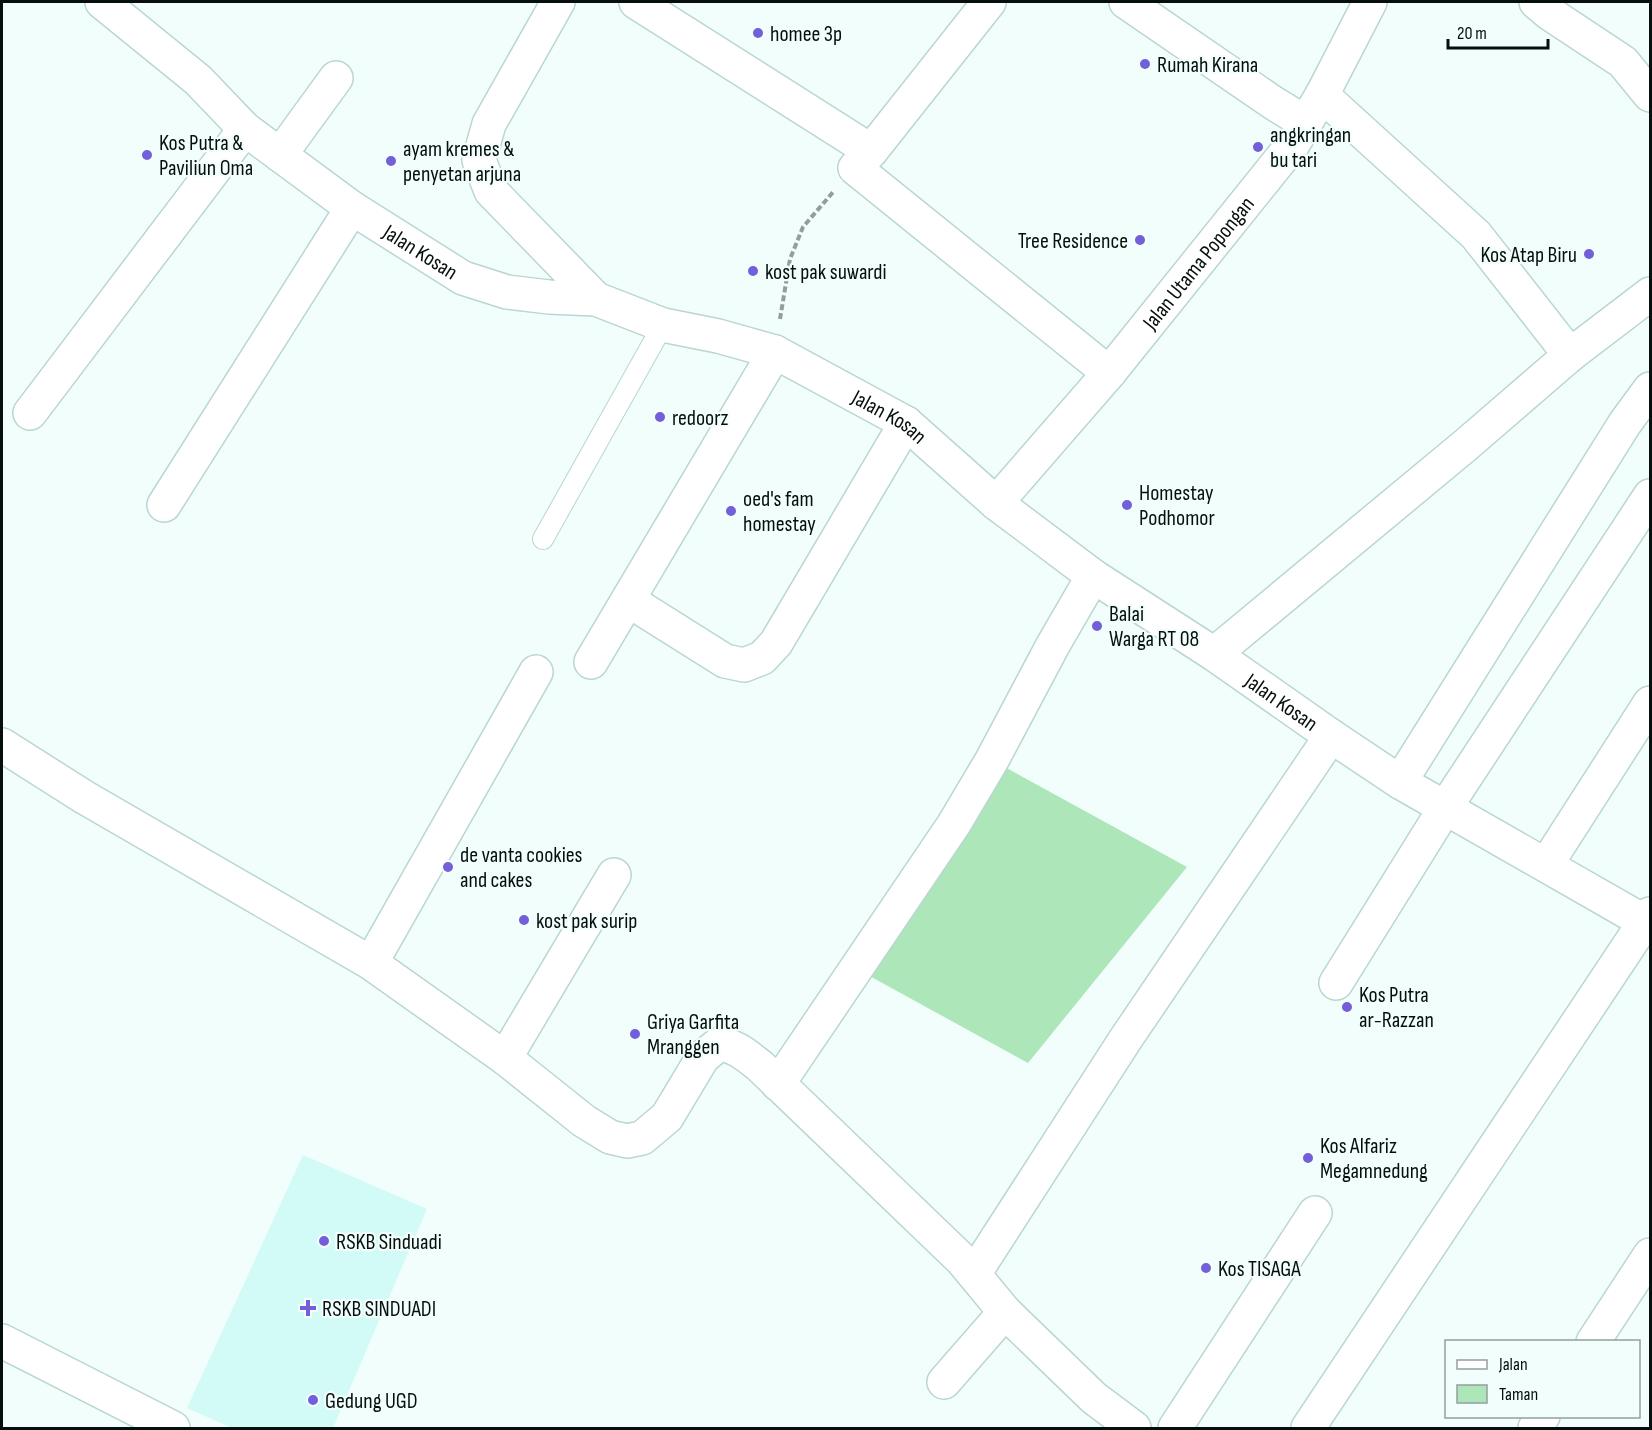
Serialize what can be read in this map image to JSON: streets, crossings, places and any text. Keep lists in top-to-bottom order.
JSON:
{
  "streets": {
    "street": ["Jalan Kosan", "Jalan Utama Popongan"]
  },
  "crossings": [
    ["Jalan Kosan", "Jalan Utama Popongan"]
  ],
  "places": {
    "other": [
      "homee 3p",
      "Rumah Kirana",
      "angkringan bu tari",
      "Kos Putra & Paviliun Oma",
      "ayam kremes & penyetan arjuna",
      "Tree Residence",
      "Kos Atap Biru",
      "kost pak suwardi",
      "redoorz",
      "Homestay Podhomor",
      "oed's fam homestay",
      "Balai Warga RT 08",
      "de vanta cookies and cakes",
      "kost pak surip",
      "Kos Putra ar-Razzan",
      "Griya Garfita Mranggen",
      "Kos Alfariz Megamnedung",
      "RSKB Sinduadi",
      "Kos TISAGA",
      "Gedung UGD"
    ],
    "health": ["RSKB SINDUADI"]
  },
  "legend": ["Jalan", "Taman"],
  "scale_bar": "20 m"
}
